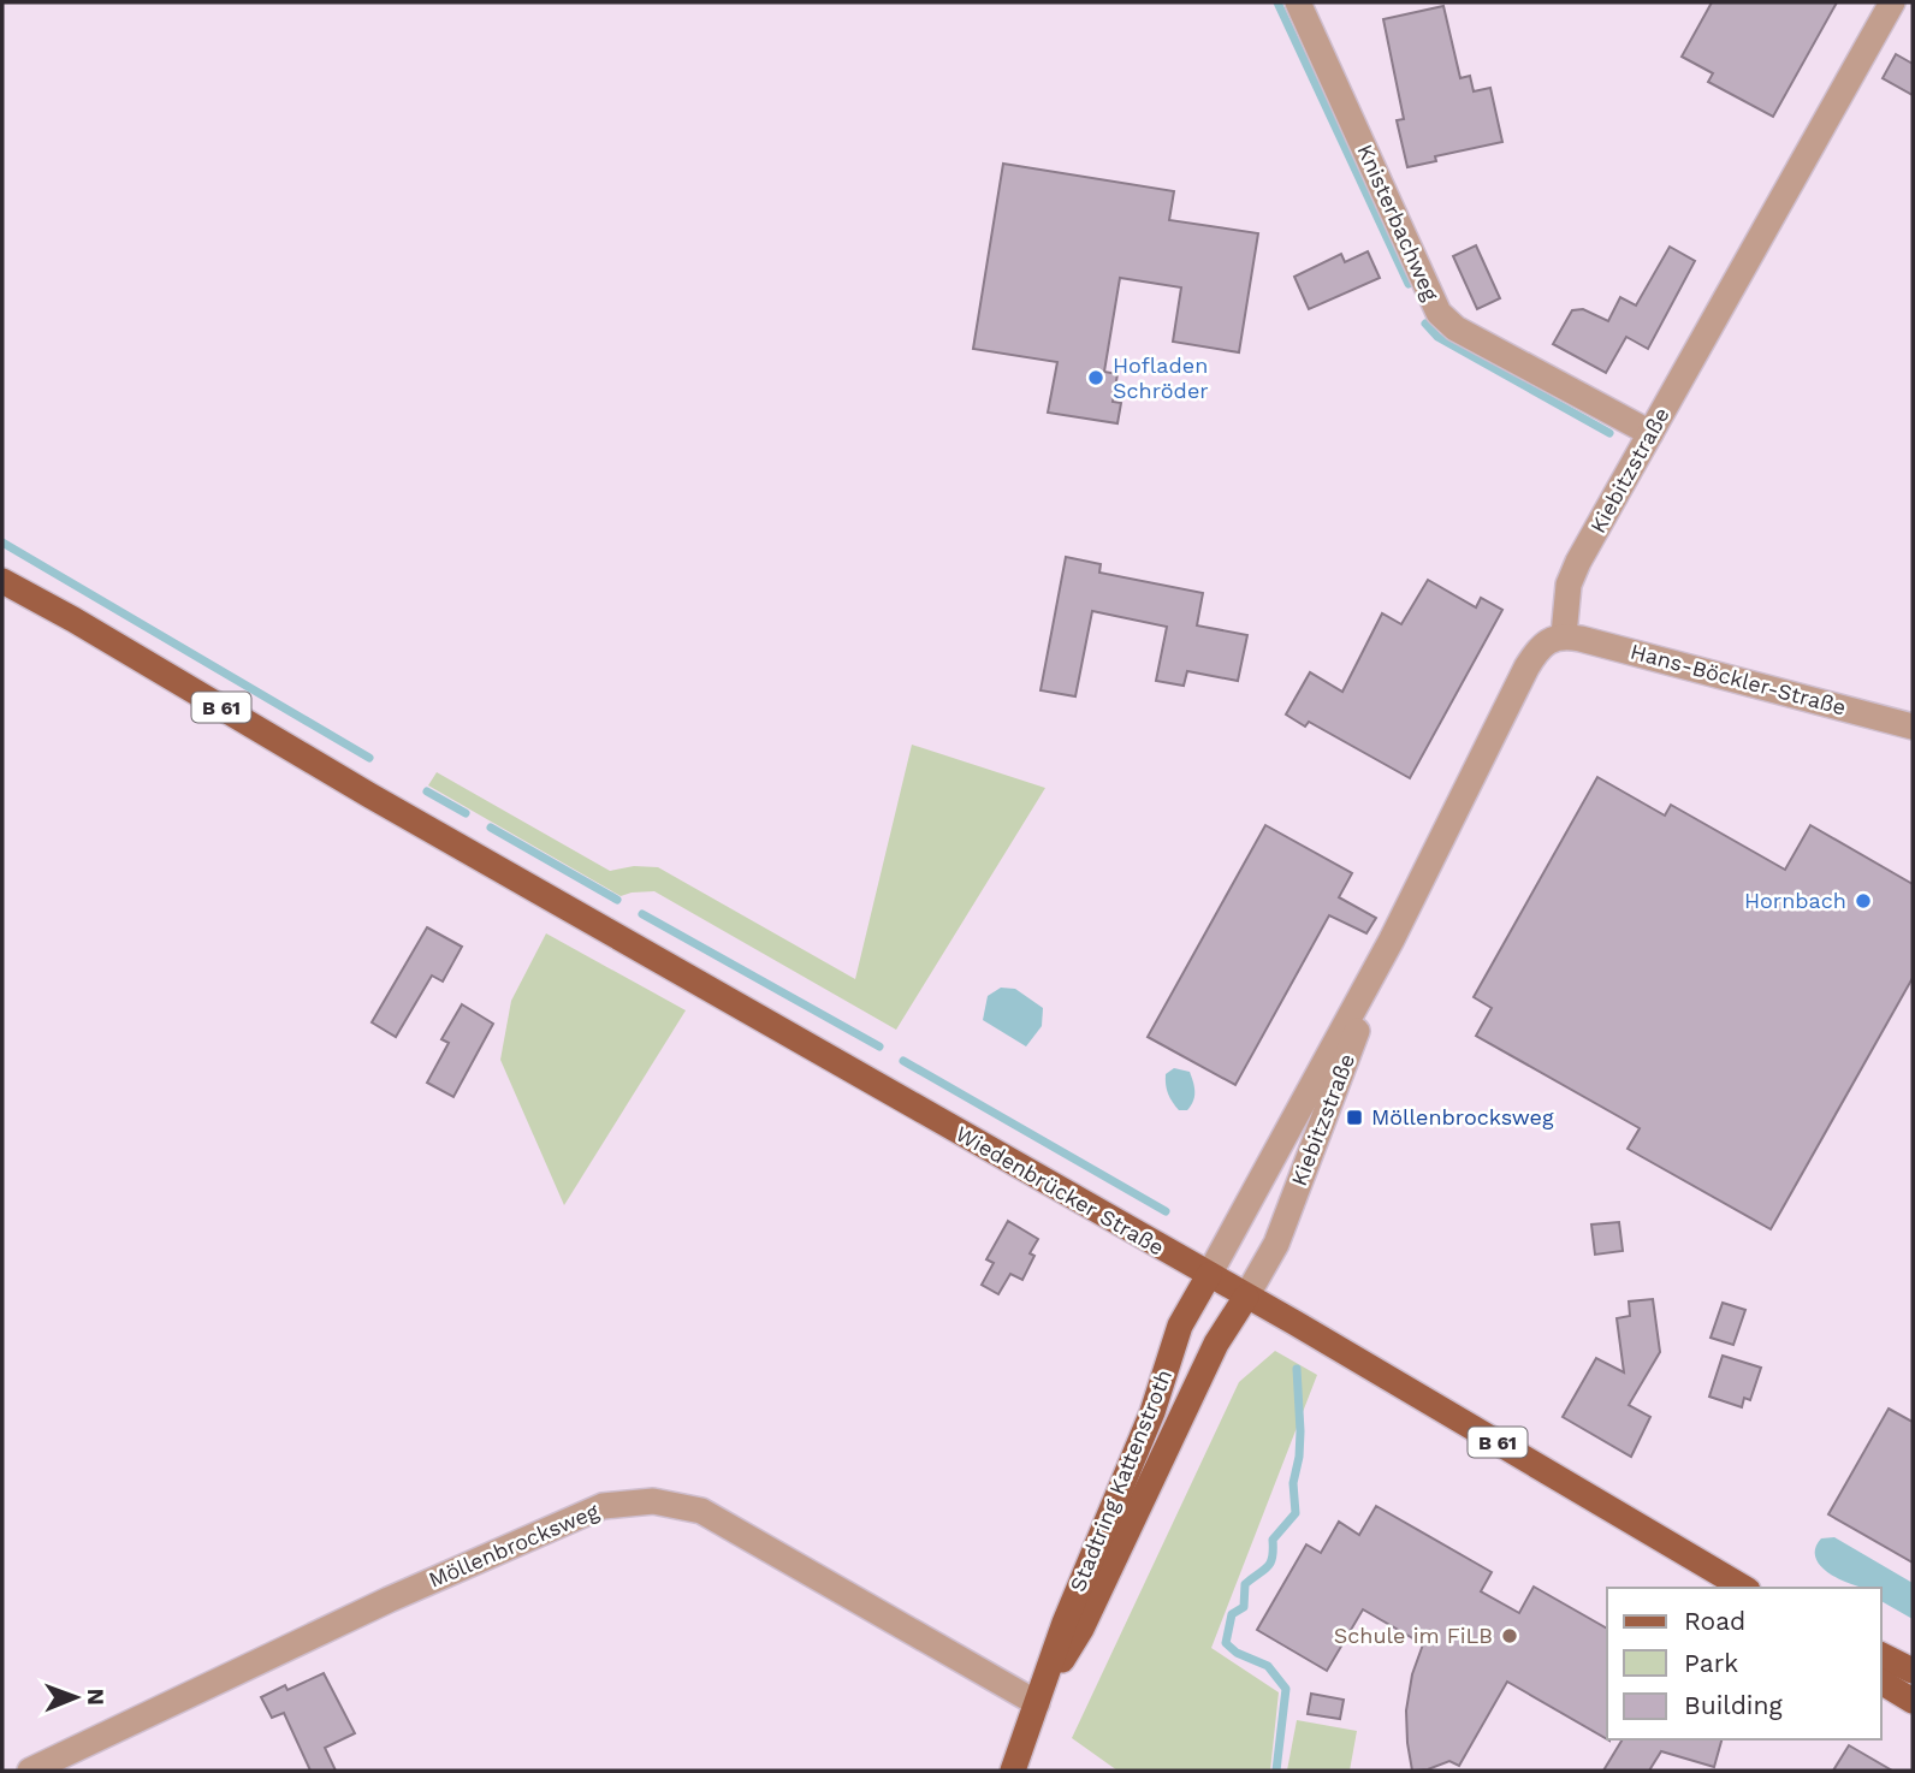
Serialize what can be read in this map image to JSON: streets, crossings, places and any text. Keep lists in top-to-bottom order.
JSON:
{
  "streets": {
    "main road": ["B 61", "Wiedenbrücker Straße", "Stadtring Kattenstroth"],
    "street": [
      "Knisterbachweg",
      "Kiebitzstraße",
      "Hans-Böckler-Straße",
      "Möllenbrocksweg"
    ]
  },
  "crossings": [
    ["Knisterbachweg", "Kiebitzstraße"],
    ["Kiebitzstraße", "Hans-Böckler-Straße"],
    ["Kiebitzstraße", "Wiedenbrücker Straße"],
    ["Kiebitzstraße", "Stadtring Kattenstroth"],
    ["Wiedenbrücker Straße", "Stadtring Kattenstroth"],
    ["Stadtring Kattenstroth", "Möllenbrocksweg"]
  ],
  "places": {
    "other": ["Hofladen Schröder", "Hornbach", "Schule im FiLB"],
    "transit": ["Möllenbrocksweg"]
  },
  "legend": ["Road", "Park", "Building"],
  "north": "right"
}
